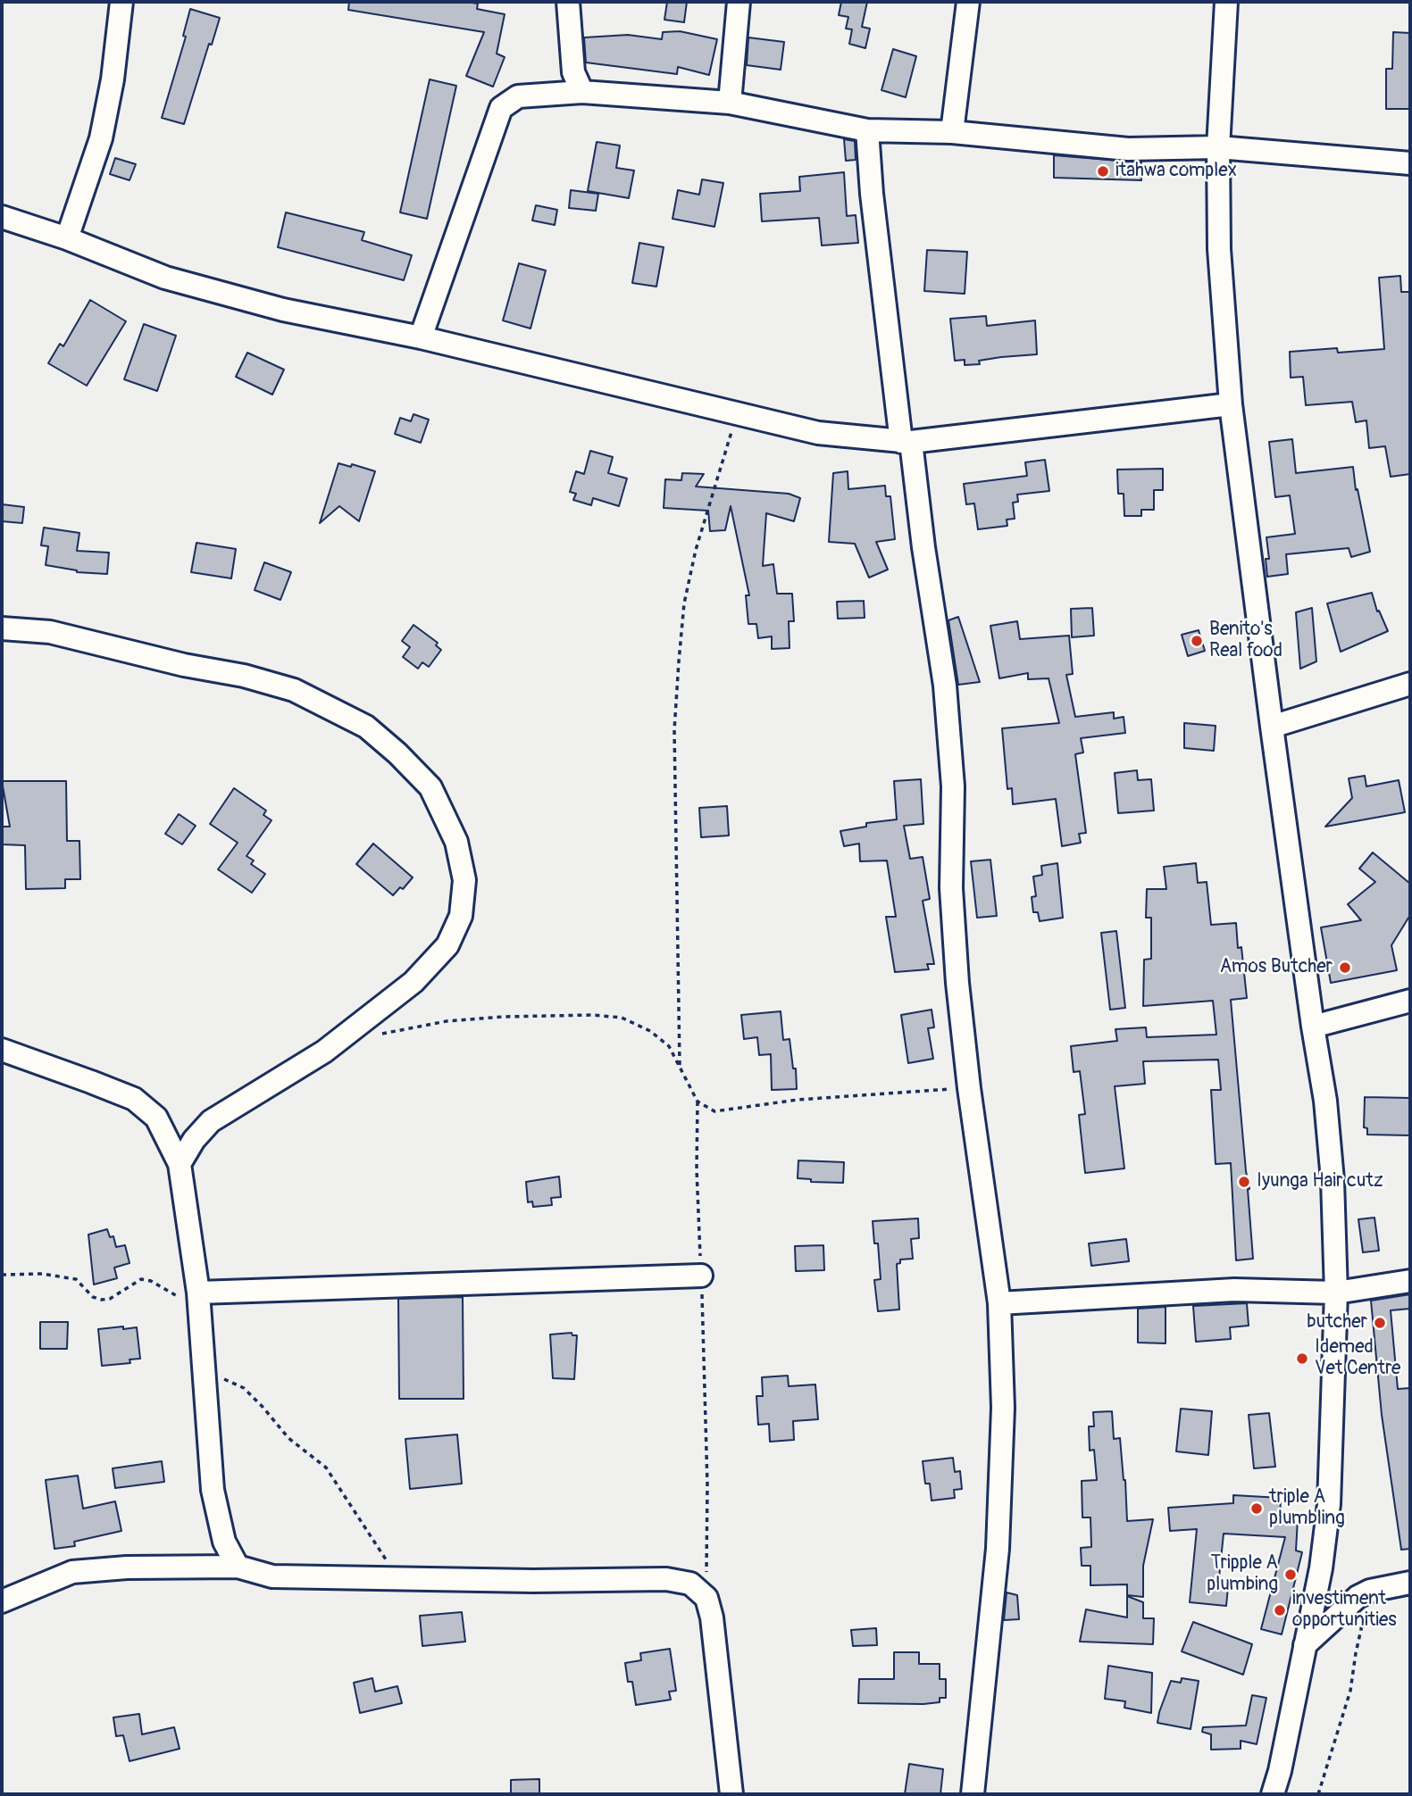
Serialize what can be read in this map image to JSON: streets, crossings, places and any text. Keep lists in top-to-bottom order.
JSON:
{
  "places": [
    "itahwa complex",
    "Benito's Real food",
    "Amos Butcher",
    "Iyunga Hair cutz",
    "butcher",
    "Idemed Vet Centre",
    "triple A plumbling",
    "Tripple A plumbing",
    "investiment opportunities"
  ]
}
